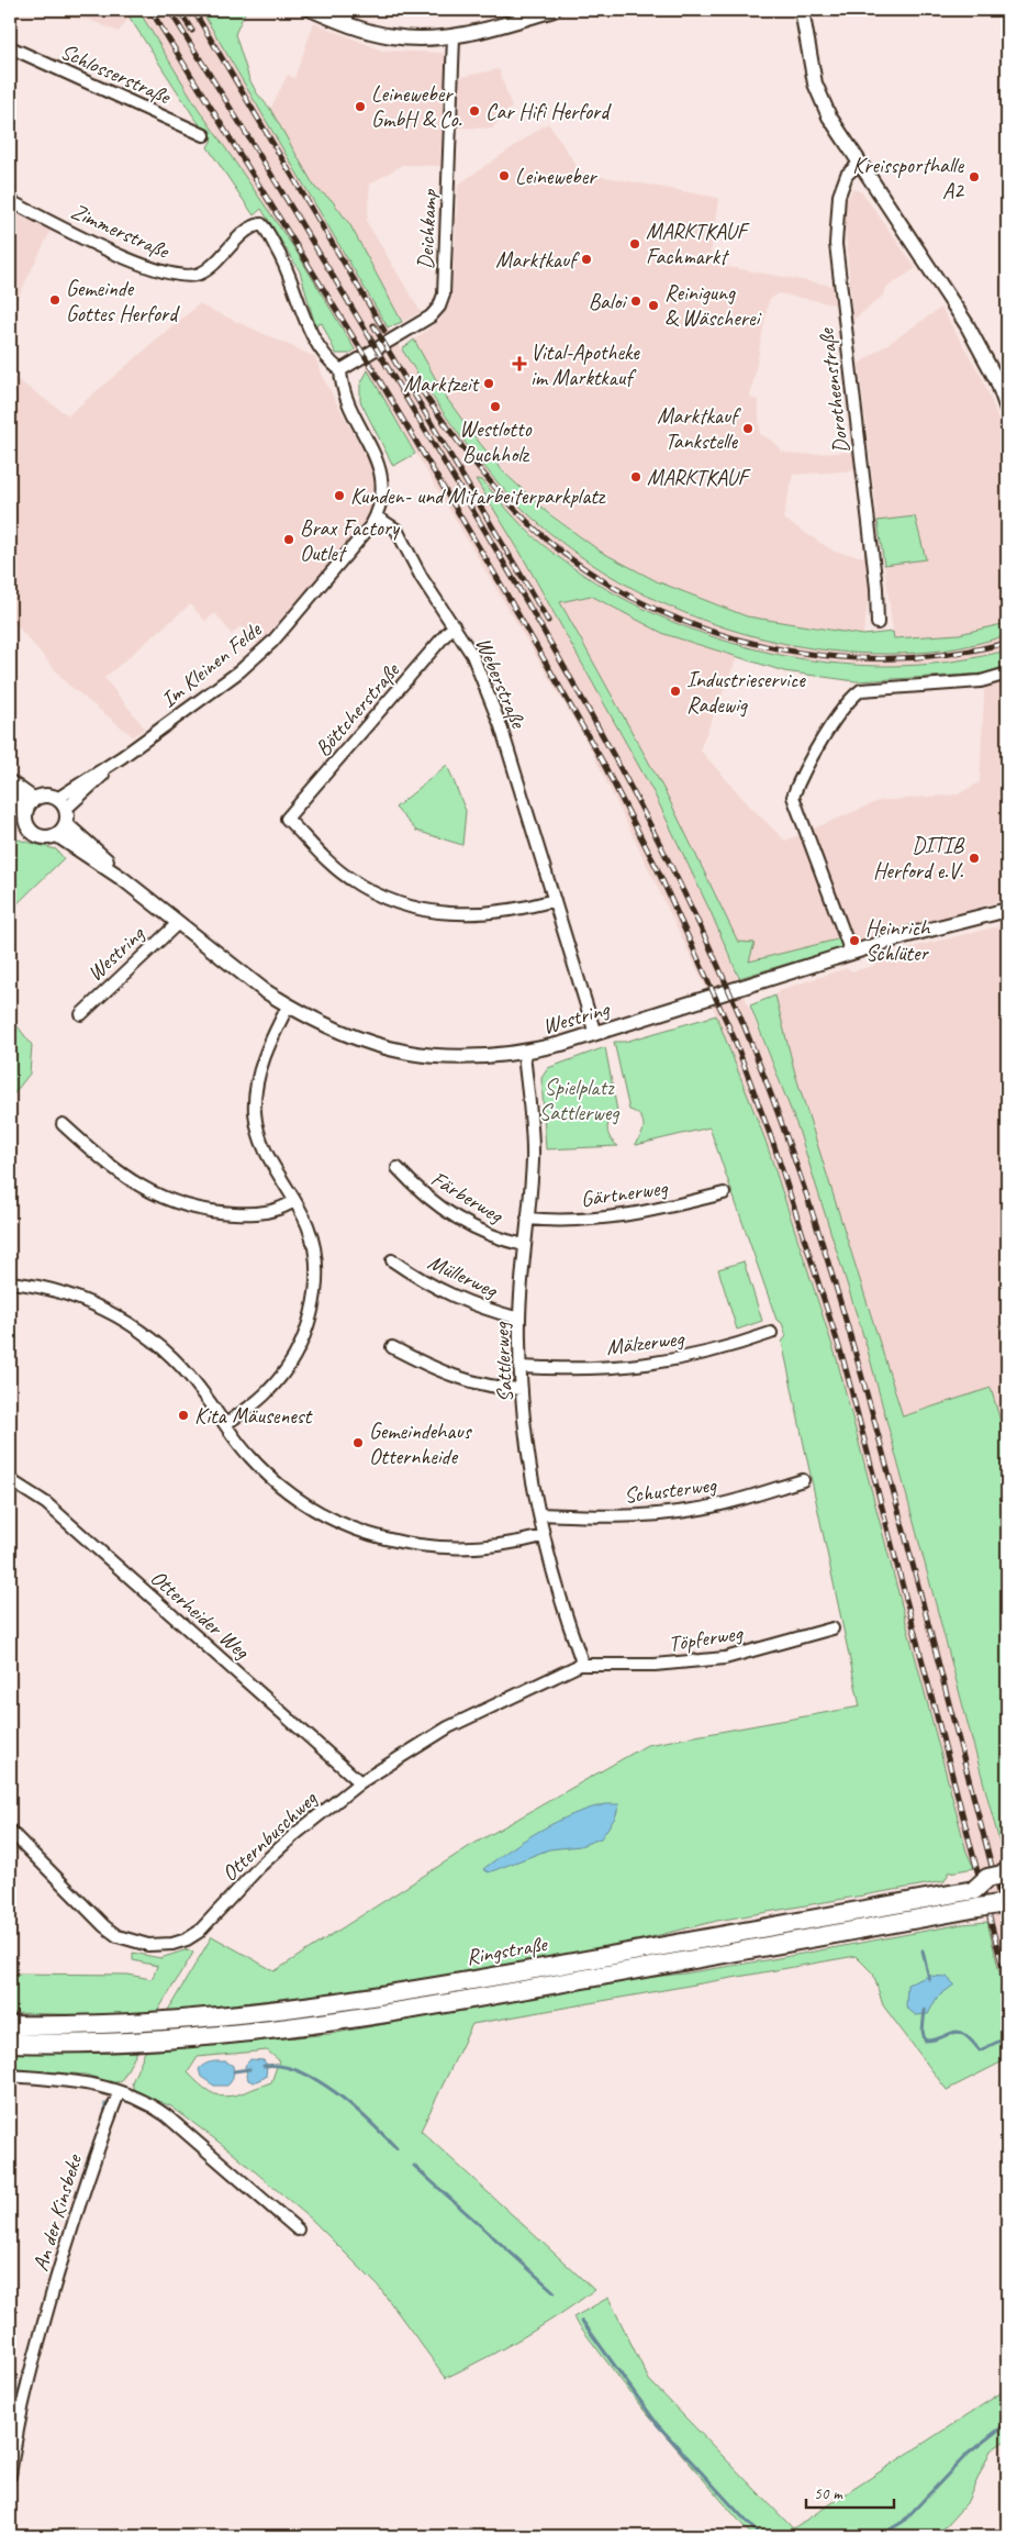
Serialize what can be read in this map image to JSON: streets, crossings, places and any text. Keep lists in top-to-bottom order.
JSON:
{
  "streets": {
    "highway": ["Ringstraße"],
    "street": [
      "Schlosserstraße",
      "Deichkamp",
      "Zimmerstraße",
      "Dorotheenstraße",
      "Im Kleinen Felde",
      "Weberstraße",
      "Böttcherstraße",
      "Westring",
      "Gärtnerweg",
      "Färberweg",
      "Müllerweg",
      "Mälzerweg",
      "Sattlerweg",
      "Schusterweg",
      "Otterheider Weg",
      "Töpferweg",
      "Otternbuschweg",
      "An der Kinsbeke"
    ]
  },
  "crossings": [
    ["Deichkamp", "Zimmerstraße"],
    ["Im Kleinen Felde", "Weberstraße"],
    ["Im Kleinen Felde", "Westring"],
    ["Weberstraße", "Böttcherstraße"],
    ["Weberstraße", "Westring"],
    ["Westring", "Sattlerweg"],
    ["Gärtnerweg", "Sattlerweg"],
    ["Färberweg", "Sattlerweg"],
    ["Müllerweg", "Sattlerweg"],
    ["Mälzerweg", "Sattlerweg"],
    ["Sattlerweg", "Schusterweg"],
    ["Sattlerweg", "Töpferweg"],
    ["Sattlerweg", "Otternbuschweg"],
    ["Otterheider Weg", "Otternbuschweg"],
    ["Töpferweg", "Otternbuschweg"]
  ],
  "parks": ["Spielplatz Sattlerweg"],
  "places": {
    "other": [
      "Leineweber GmbH & Co.",
      "Car Hifi Herford",
      "Leineweber",
      "Kreissporthalle A2",
      "MARKTKAUF Fachmarkt",
      "Marktkauf",
      "Gemeinde Gottes Herford",
      "Baloi",
      "Reinigung & Wäscherei",
      "Marktzeit",
      "Westlotto Buchholz",
      "Marktkauf Tankstelle",
      "MARKTKAUF",
      "Kunden- und Mitarbeiterparkplatz",
      "Brax Factory Outlet",
      "Industrieservice Radewig",
      "DITIB Herford e.V.",
      "Heinrich Schlüter",
      "Kita Mäusenest",
      "Gemeindehaus Otternheide"
    ],
    "health": ["Vital-Apotheke im Marktkauf"]
  },
  "scale_bar": "50 m"
}
